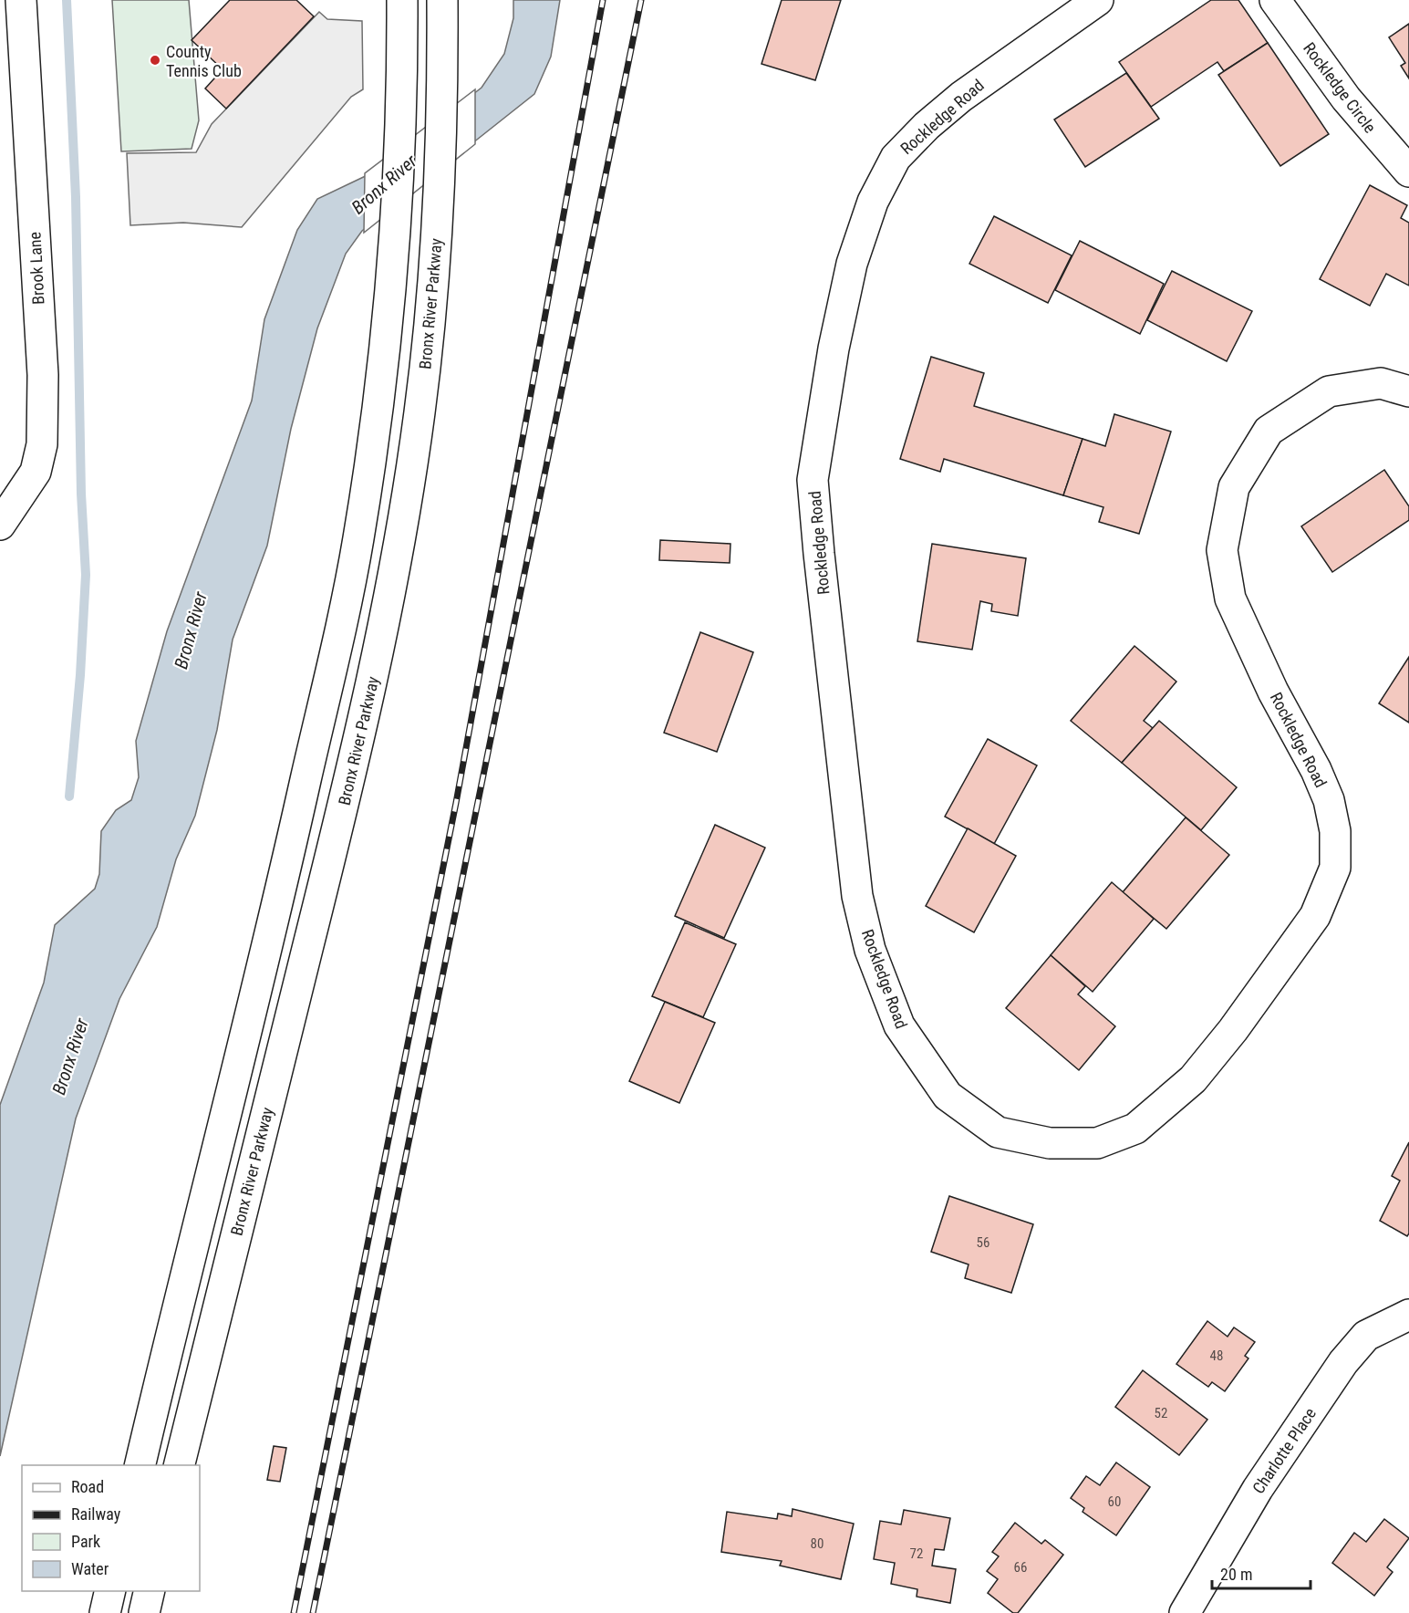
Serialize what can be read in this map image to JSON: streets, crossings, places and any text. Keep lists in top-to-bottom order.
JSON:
{
  "streets": {
    "main road": [
      "Rockledge Circle",
      "Rockledge Road",
      "Brook Lane",
      "Bronx River Parkway",
      "Charlotte Place"
    ]
  },
  "water": ["Bronx River"],
  "places": ["County Tennis Club"],
  "house_numbers": [
    "56",
    "48",
    "52",
    "60",
    "80",
    "72",
    "66"
  ],
  "legend": [
    "Road",
    "Railway",
    "Park",
    "Water"
  ],
  "scale_bar": "20 m"
}
